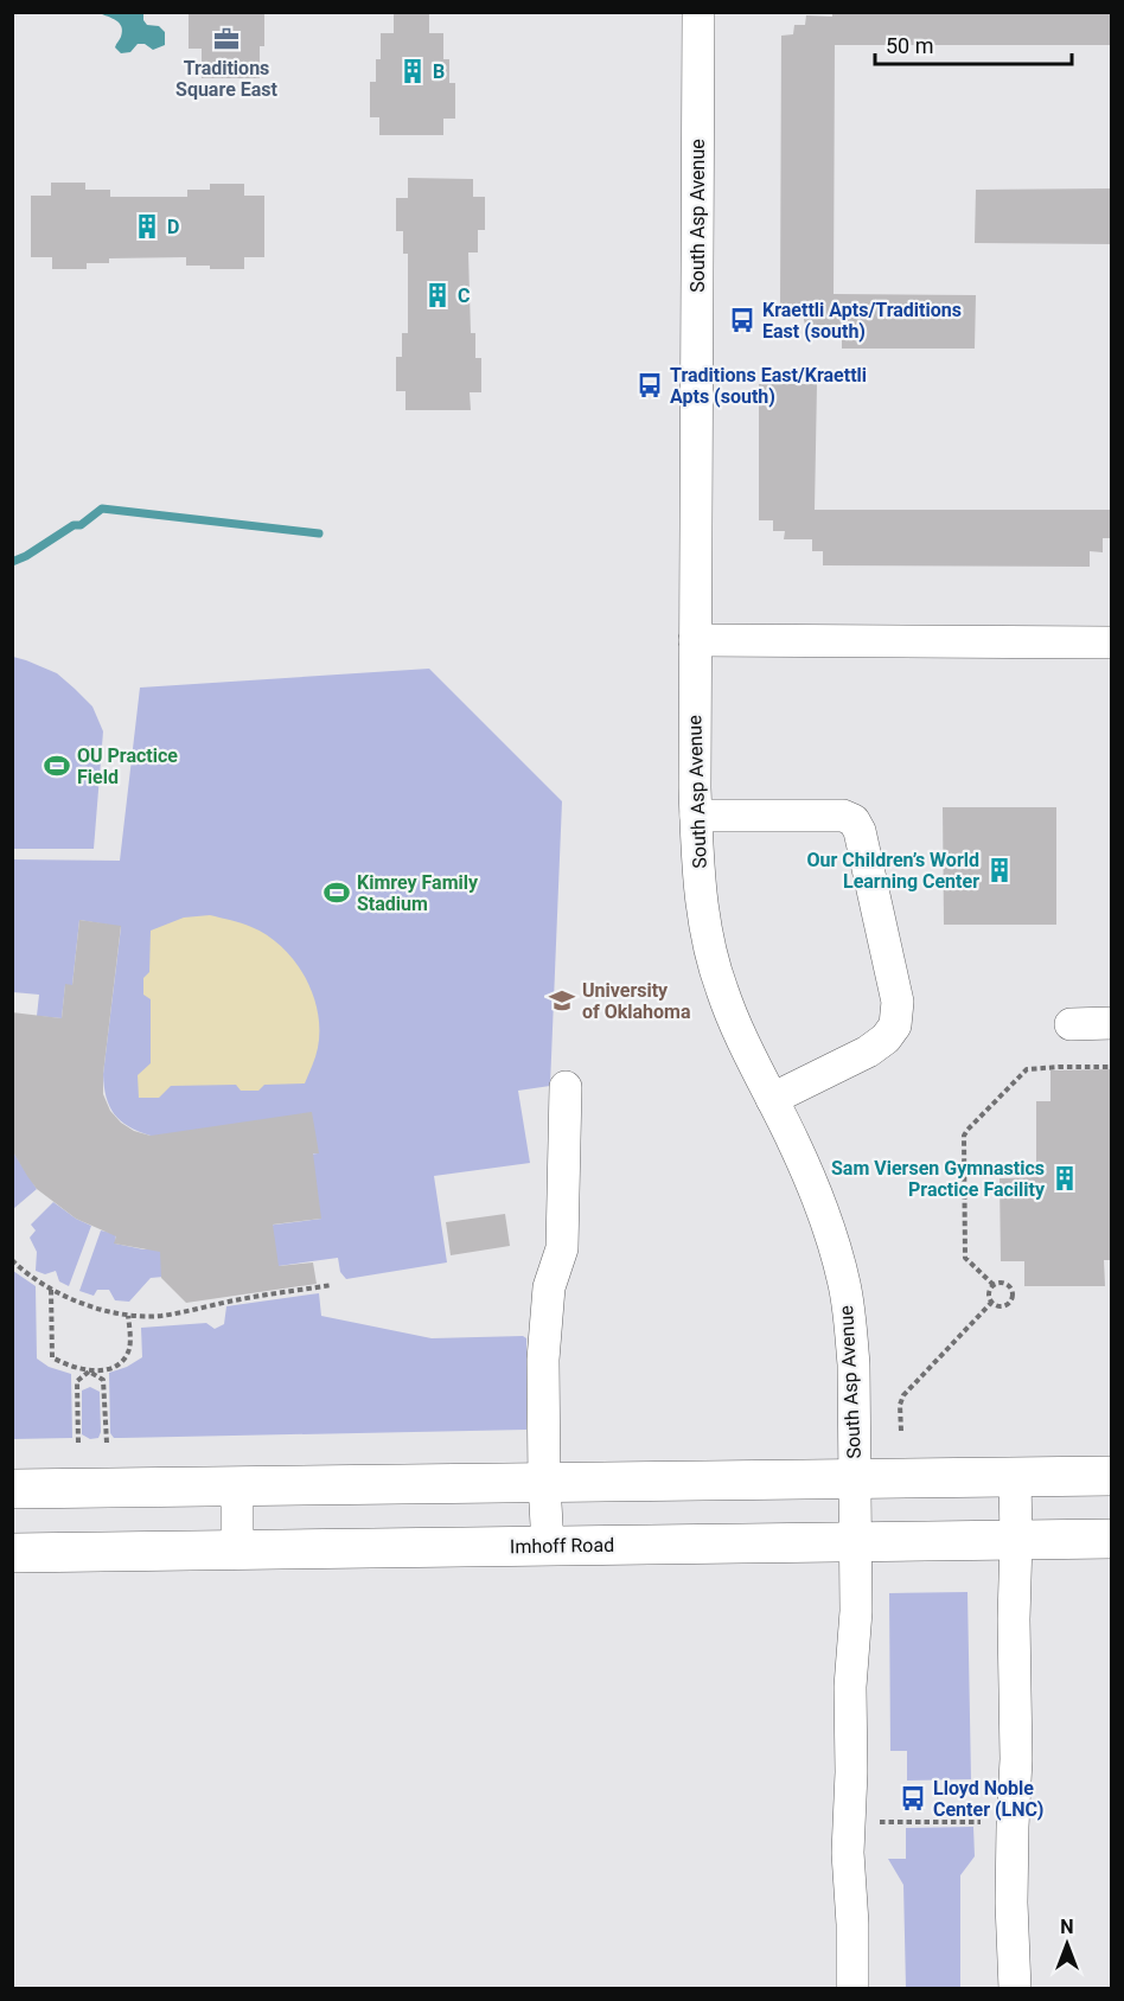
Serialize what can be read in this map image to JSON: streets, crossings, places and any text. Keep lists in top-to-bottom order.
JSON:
{
  "streets": {
    "main road": ["Imhoff Road"],
    "street": ["South Asp Avenue"]
  },
  "crossings": [
    ["South Asp Avenue", "Imhoff Road"]
  ],
  "places": {
    "office": ["Traditions Square East"],
    "building": [
      "B",
      "D",
      "C",
      "Our Children’s World Learning Center",
      "Sam Viersen Gymnastics Practice Facility"
    ],
    "bus stop": ["Kraettli Apts/Traditions East (south)", "Traditions East/Kraettli Apts (south)", "Lloyd Noble Center (LNC)"],
    "sports": ["OU Practice Field", "Kimrey Family Stadium"],
    "school or university": ["University of Oklahoma"]
  },
  "scale_bar": "50 m",
  "north": "top"
}
